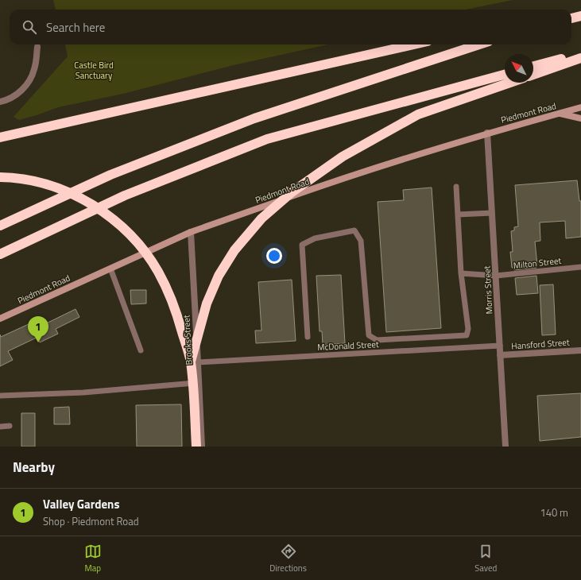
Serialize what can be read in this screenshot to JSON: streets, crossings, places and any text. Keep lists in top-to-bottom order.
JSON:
{
  "streets": {
    "street": [
      "Piedmont Road",
      "Morris Street",
      "Brooks Street",
      "Hansford Street"
    ],
    "lane": ["Milton Street", "McDonald Street"]
  },
  "crossings": [
    ["Piedmont Road", "Morris Street"],
    ["Piedmont Road", "Brooks Street"],
    ["Milton Street", "Morris Street"],
    ["Morris Street", "Hansford Street"],
    ["Morris Street", "McDonald Street"],
    ["Brooks Street", "McDonald Street"]
  ],
  "parks": ["Castle Bird Sanctuary"],
  "north": "top left",
  "page": {
    "search": "Search here",
    "pins": "1",
    "heading": "Nearby",
    "list": [
      {
        "mark": "1",
        "name": "Valley Gardens",
        "note": "Shop · Piedmont Road",
        "value": "140 m"
      }
    ],
    "nav": ["Map", "Directions", "Saved"]
  }
}
